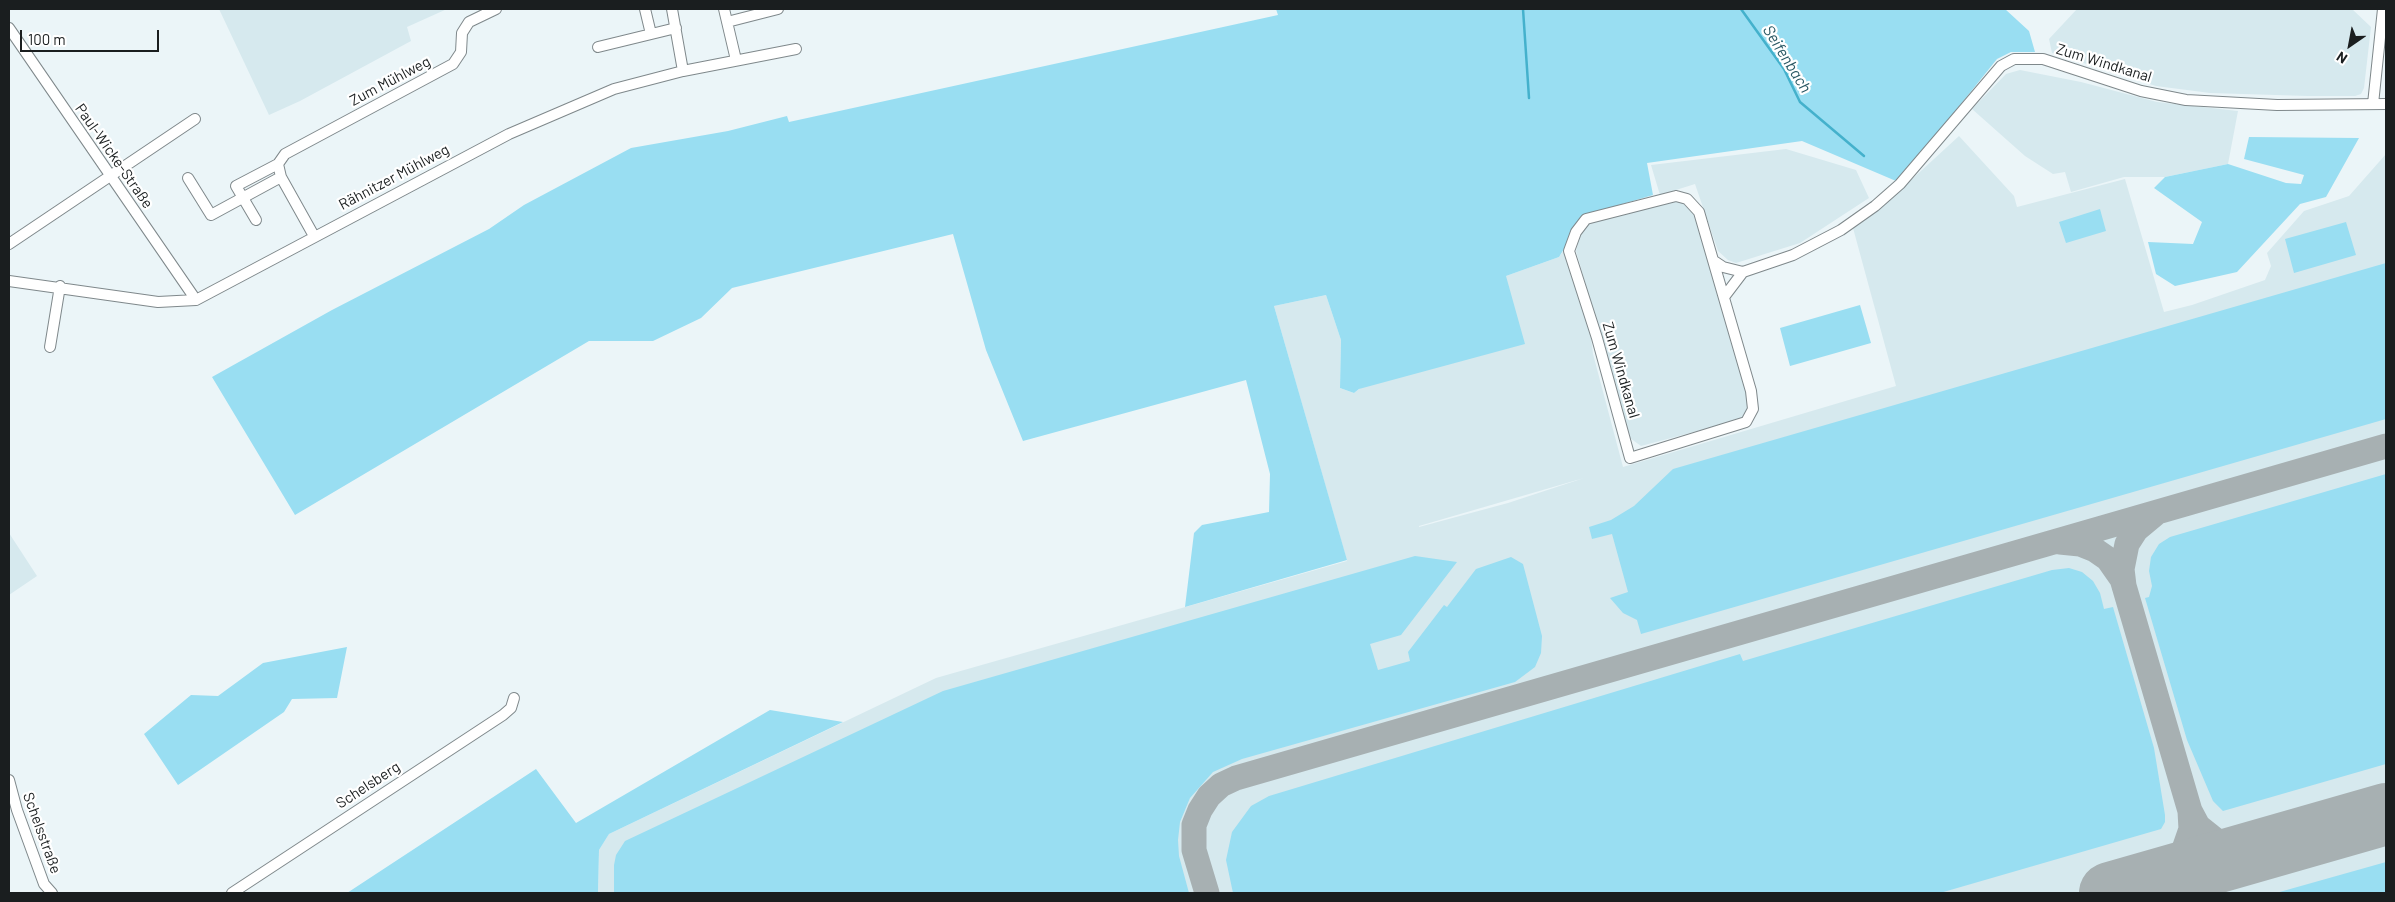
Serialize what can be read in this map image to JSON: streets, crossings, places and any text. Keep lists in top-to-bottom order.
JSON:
{
  "streets": {
    "street": [
      "Zum Windkanal",
      "Zum Mühlweg",
      "Paul-Wicke-Straße",
      "Rähnitzer Mühlweg",
      "Schelsberg",
      "Schelsstraße"
    ]
  },
  "crossings": [
    ["Paul-Wicke-Straße", "Rähnitzer Mühlweg"]
  ],
  "water": ["Seifenbach"],
  "scale_bar": "100 m",
  "north": "bottom left"
}
